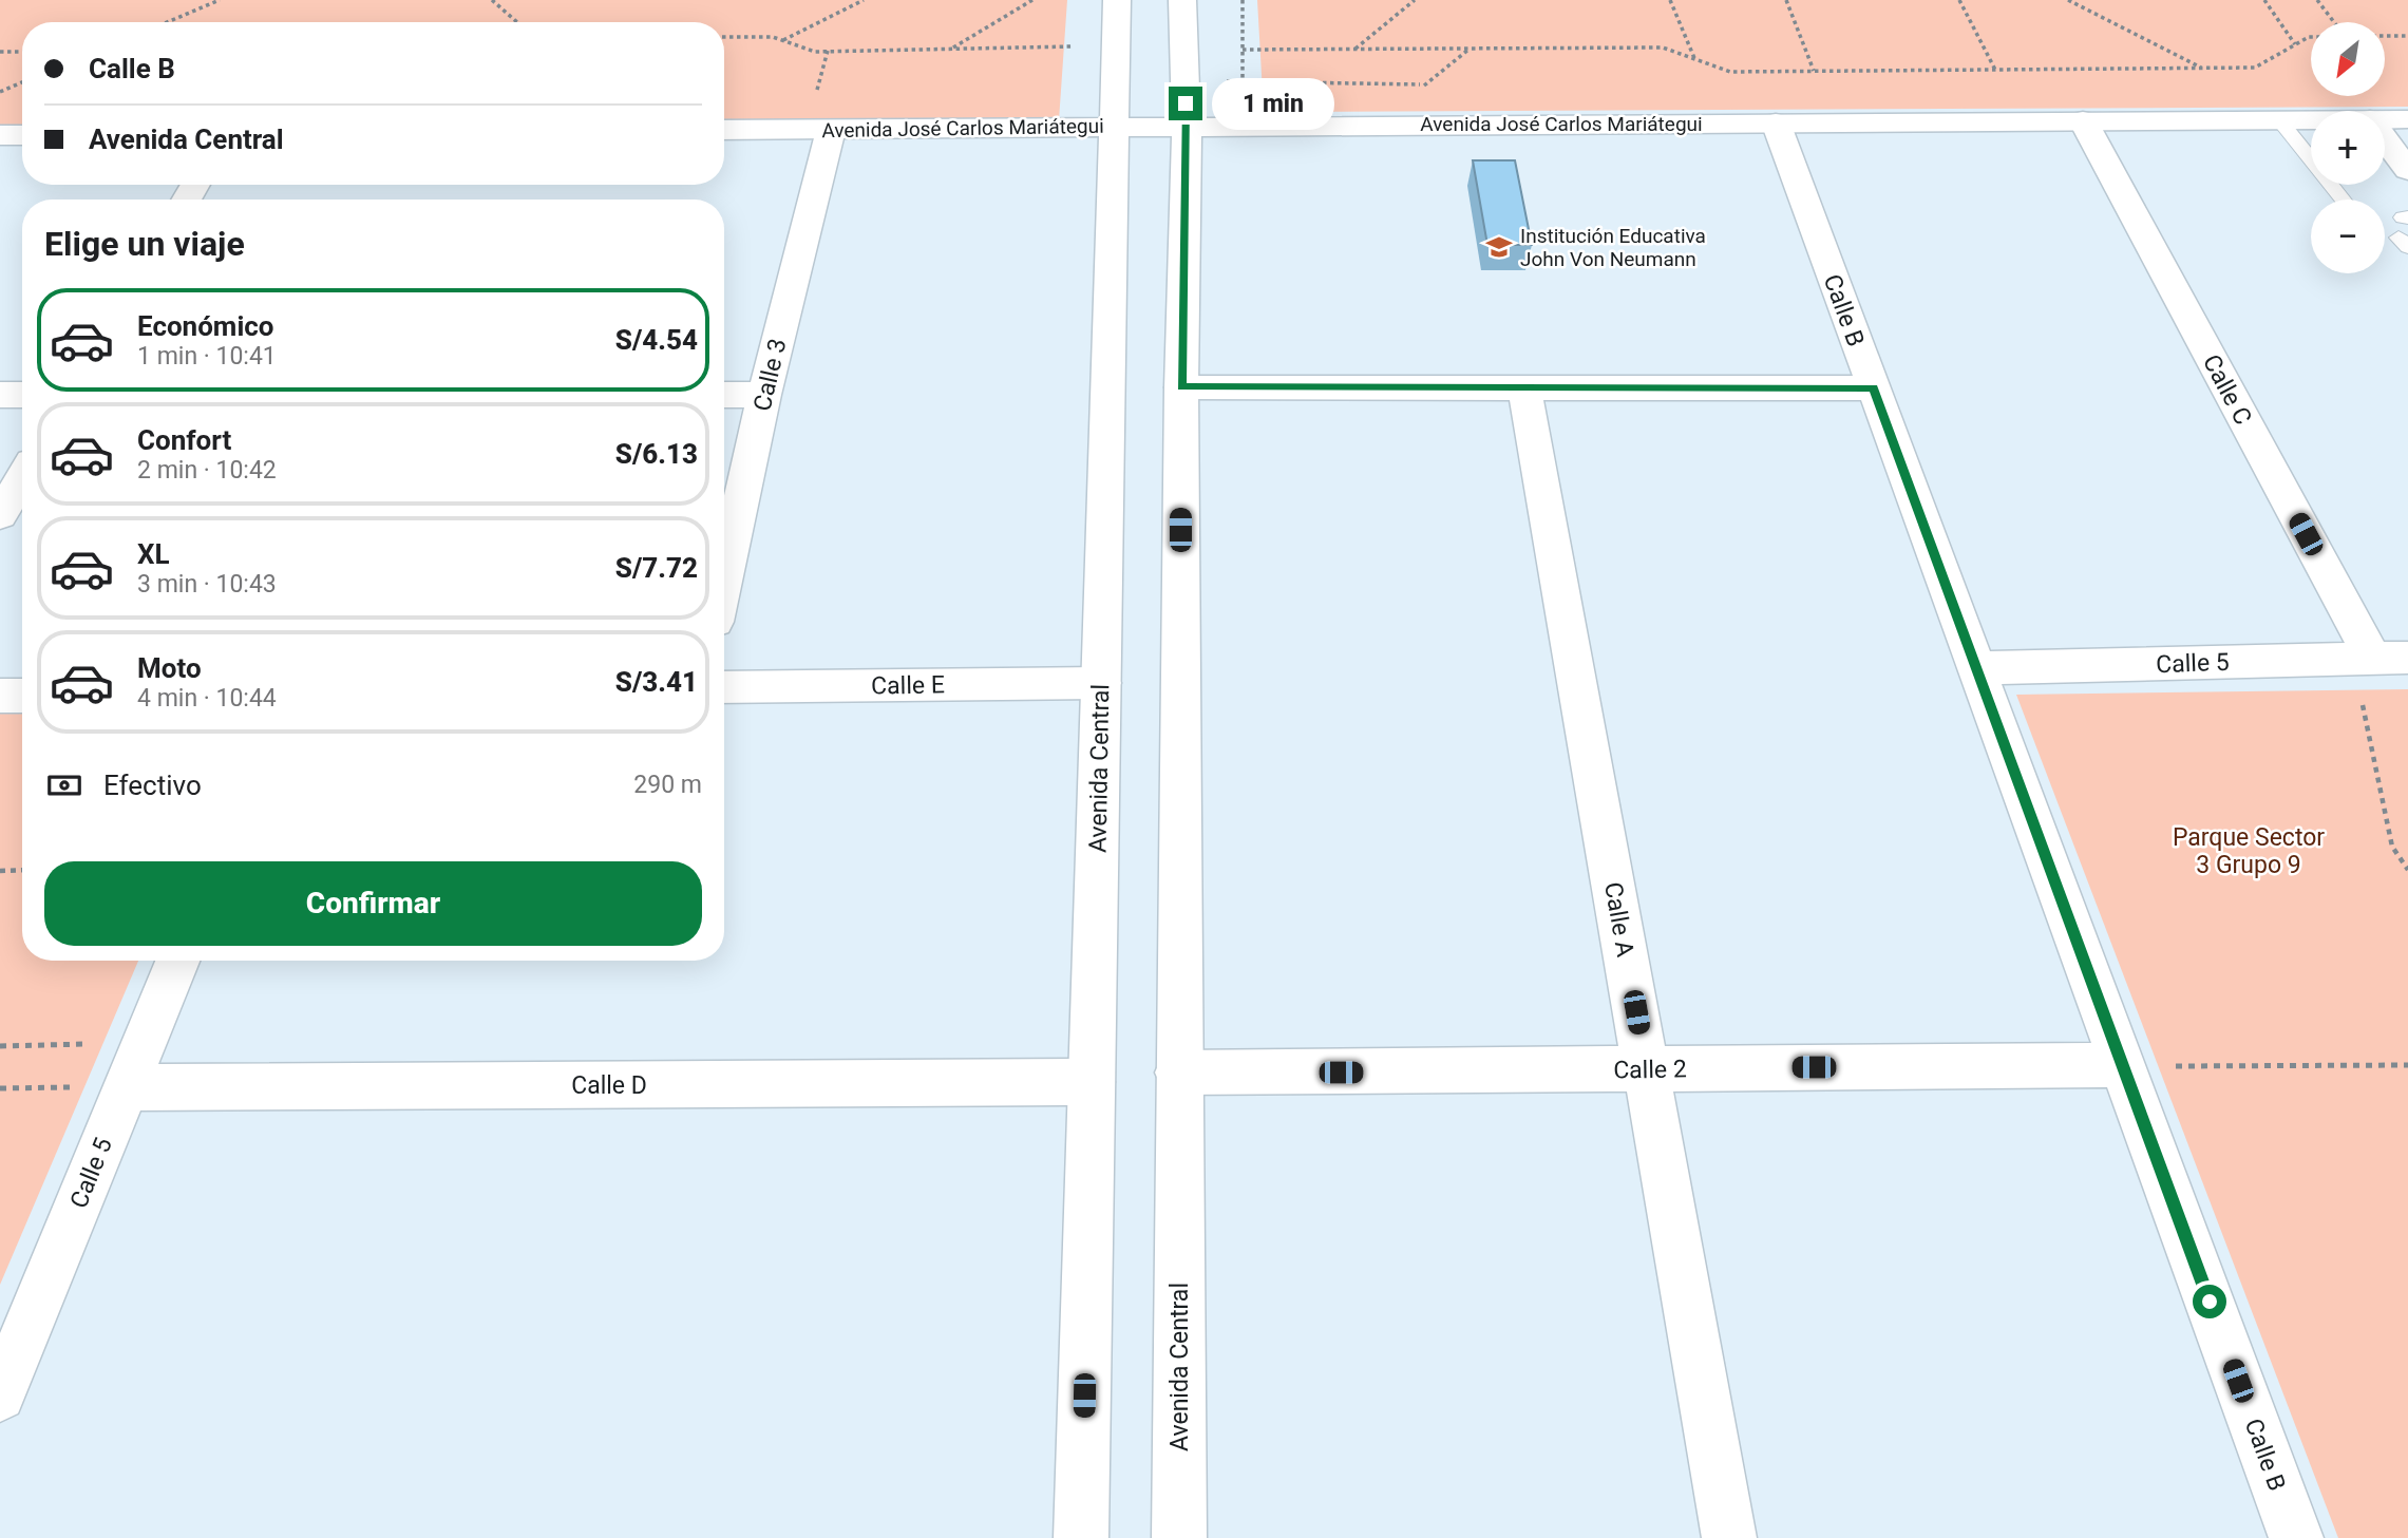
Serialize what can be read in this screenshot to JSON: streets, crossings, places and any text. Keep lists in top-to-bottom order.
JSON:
{
  "streets": {
    "street": [
      "Avenida José Carlos Mariátegui",
      "Calle B",
      "Calle 3",
      "Calle C",
      "Calle 5",
      "Calle E",
      "Avenida Central",
      "Calle A",
      "Calle 2",
      "Calle D"
    ]
  },
  "crossings": [
    ["Avenida José Carlos Mariátegui", "Calle B"],
    ["Avenida José Carlos Mariátegui", "Calle 3"],
    ["Avenida José Carlos Mariátegui", "Calle C"],
    ["Avenida José Carlos Mariátegui", "Avenida Central"],
    ["Calle B", "Calle 5"],
    ["Calle B", "Calle 2"],
    ["Calle C", "Calle 5"],
    ["Calle 5", "Calle D"],
    ["Calle E", "Avenida Central"],
    ["Avenida Central", "Calle 2"],
    ["Avenida Central", "Calle D"],
    ["Calle A", "Calle 2"]
  ],
  "parks": ["Parque Sector 3 Grupo 9"],
  "places": {
    "school or university": ["Institución Educativa John Von Neumann"]
  },
  "north": "bottom left",
  "page": {
    "map_buttons": ["+", "−"],
    "banner": ["Calle B", "Avenida Central"],
    "bubble": "1 min",
    "heading": "Elige un viaje",
    "list": [
      {
        "name": "Económico",
        "note": "1 min · 10:41",
        "value": "S/4.54"
      },
      {
        "name": "Confort",
        "note": "2 min · 10:42",
        "value": "S/6.13"
      },
      {
        "name": "XL",
        "note": "3 min · 10:43",
        "value": "S/7.72"
      },
      {
        "name": "Moto",
        "note": "4 min · 10:44",
        "value": "S/3.41"
      }
    ],
    "pay": ["Efectivo", "290 m"],
    "buttons": "Confirmar"
  }
}
